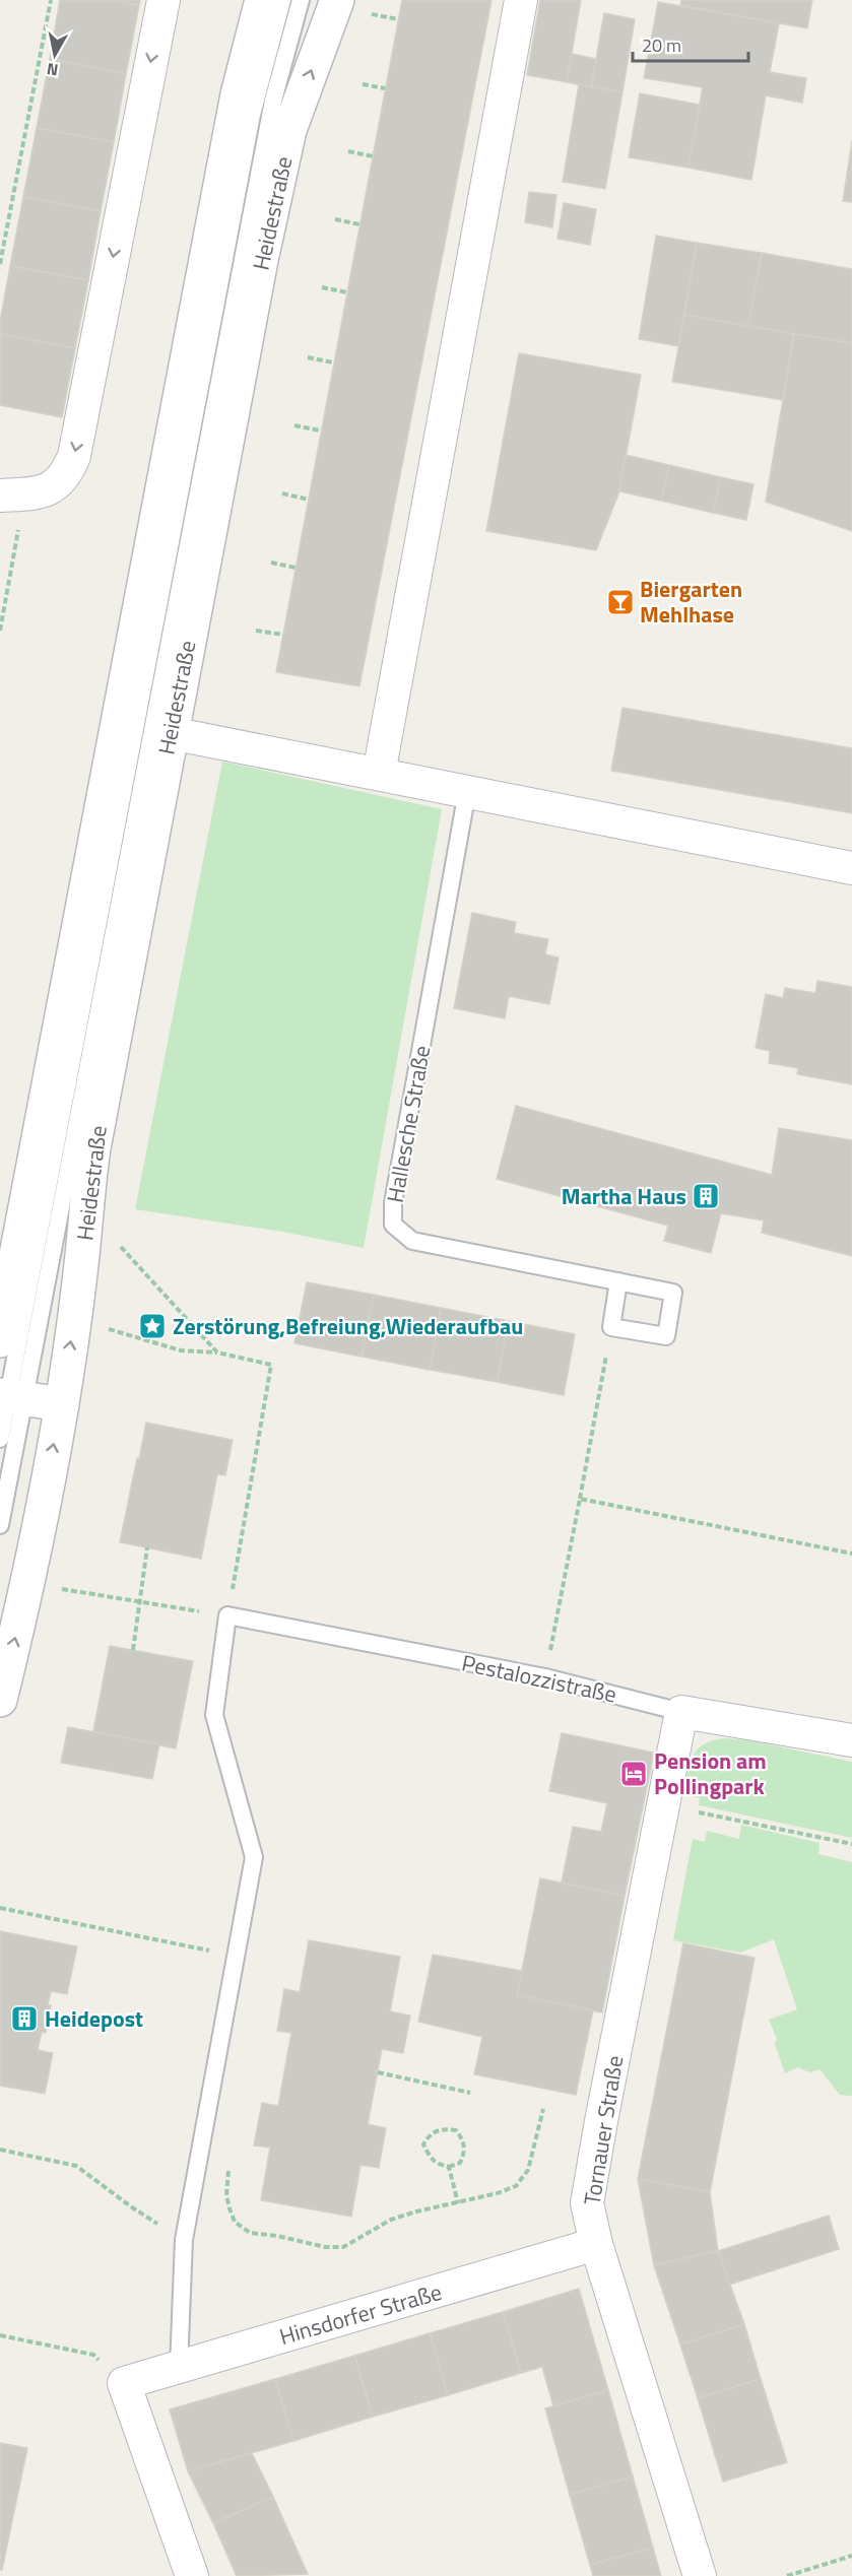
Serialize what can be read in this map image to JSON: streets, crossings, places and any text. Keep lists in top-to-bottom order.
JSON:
{
  "streets": {
    "main road": ["Heidestraße"],
    "street": ["Pestalozzistraße", "Tornauer Straße", "Hinsdorfer Straße"],
    "lane": ["Hallesche Straße"]
  },
  "crossings": [
    ["Pestalozzistraße", "Tornauer Straße"],
    ["Tornauer Straße", "Hinsdorfer Straße"]
  ],
  "places": {
    "bar": ["Biergarten Mehlhase"],
    "building": ["Martha Haus", "Heidepost"],
    "place": ["Zerstörung,Befreiung,Wiederaufbau"],
    "hotel": ["Pension am Pollingpark"]
  },
  "scale_bar": "20 m",
  "north": "bottom"
}
